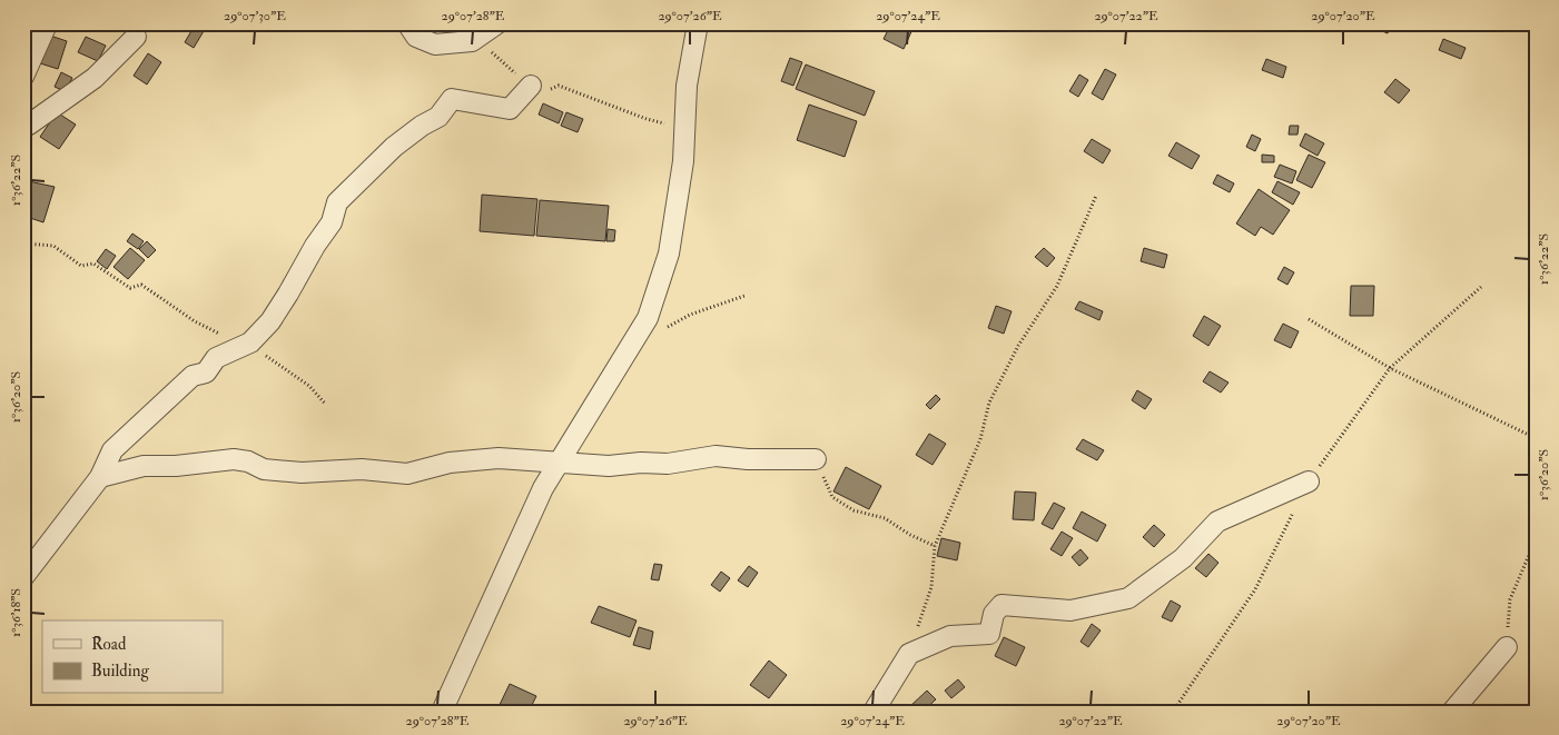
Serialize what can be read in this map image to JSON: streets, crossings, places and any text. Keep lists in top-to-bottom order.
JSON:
{
  "legend": ["Road", "Building"],
  "coordinates": [
    "29°07'30\"E",
    "29°07'28\"E",
    "29°07'26\"E",
    "29°07'24\"E",
    "29°07'22\"E",
    "29°07'20\"E",
    "1°36'22\"S",
    "1°36'20\"S",
    "1°36'18\"S"
  ]
}
